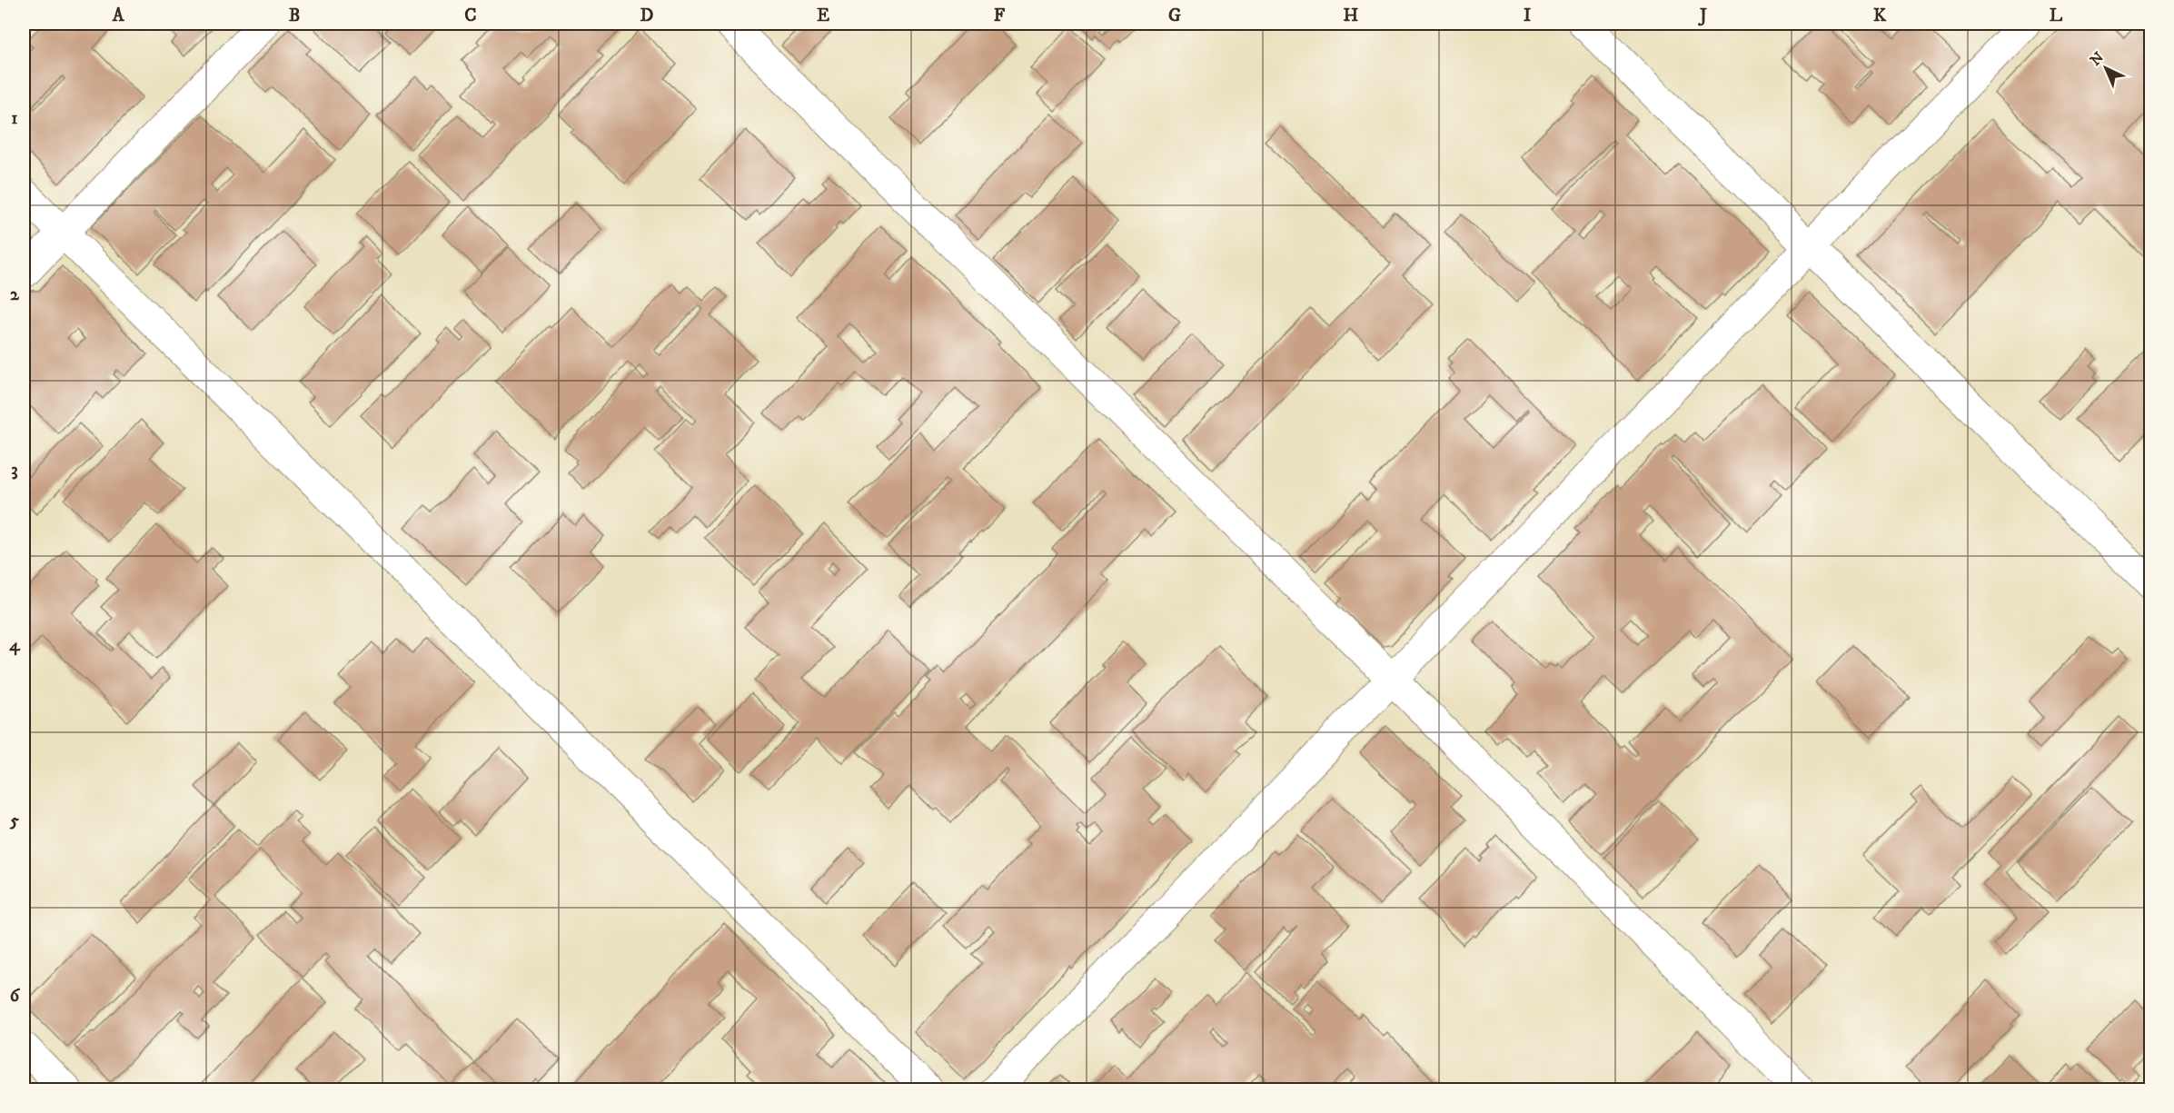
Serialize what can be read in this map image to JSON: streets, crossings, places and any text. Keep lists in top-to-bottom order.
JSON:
{
  "north": "top left",
  "grid": {
    "columns": [
      "A",
      "B",
      "C",
      "D",
      "E",
      "F",
      "G",
      "H",
      "I",
      "J",
      "K",
      "L"
    ],
    "rows": [
      "1",
      "2",
      "3",
      "4",
      "5",
      "6"
    ]
  }
}
